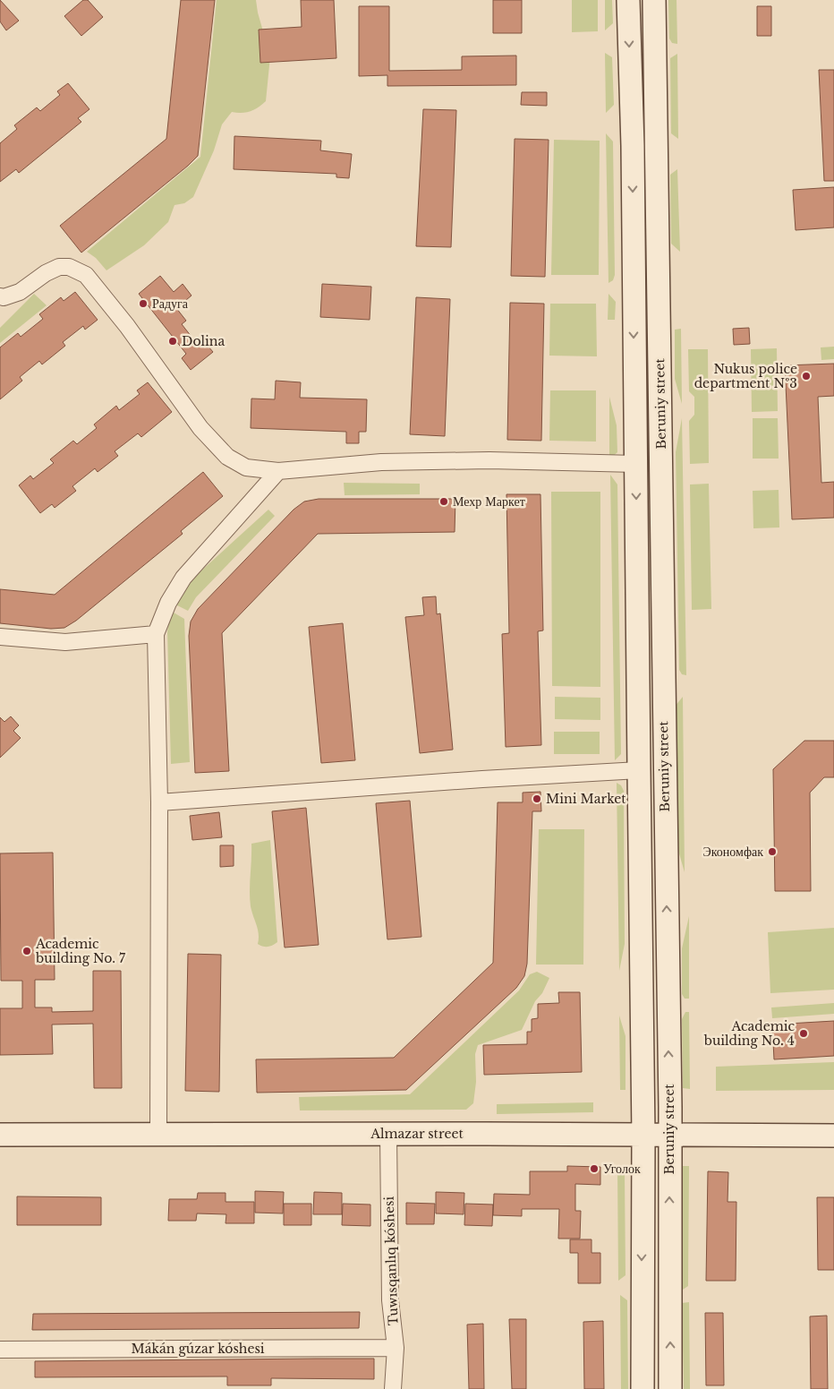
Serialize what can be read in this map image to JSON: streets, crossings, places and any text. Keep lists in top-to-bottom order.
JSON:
{
  "streets": {
    "street": [
      "Beruniy street",
      "Almazar street",
      "Tuwısqanlıq kóshesi",
      "Mákán gúzar kóshesi"
    ]
  },
  "crossings": [
    ["Beruniy street", "Almazar street"],
    ["Almazar street", "Tuwısqanlıq kóshesi"],
    ["Tuwısqanlıq kóshesi", "Mákán gúzar kóshesi"]
  ],
  "places": [
    "Радуга",
    "Dolina",
    "Nukus police department №3",
    "Мехр Маркет",
    "Mini Market",
    "Экономфак",
    "Academic building No. 7",
    "Academic building No. 4",
    "Уголок"
  ]
}
